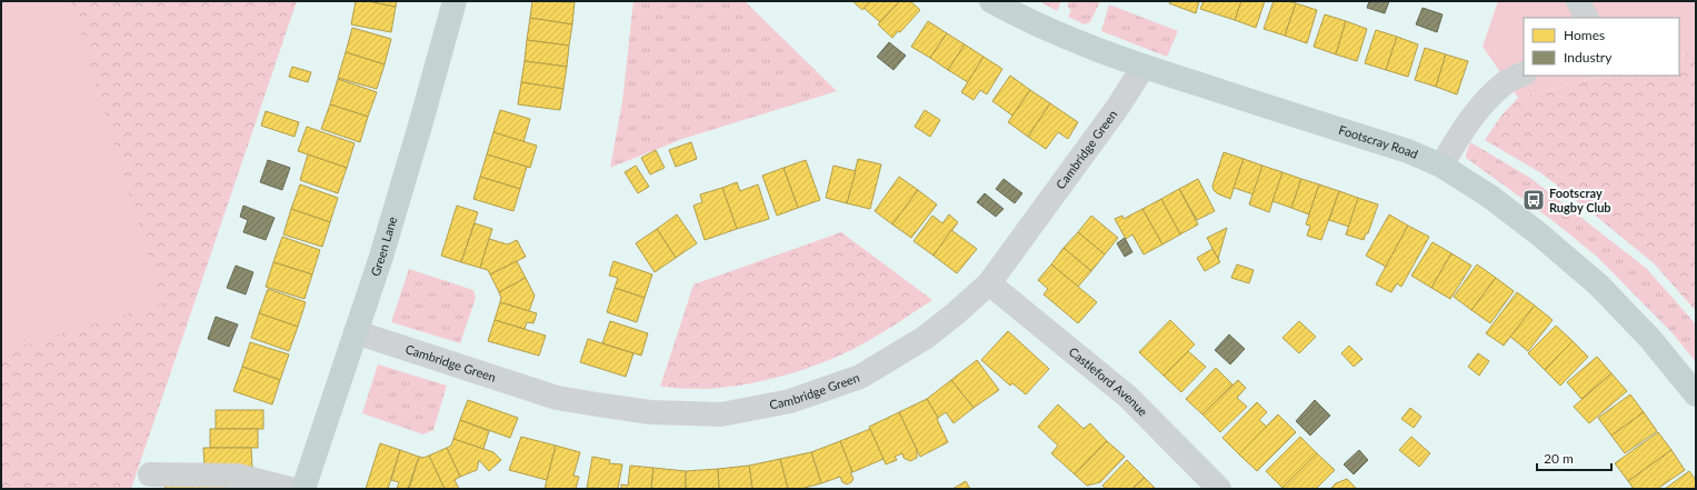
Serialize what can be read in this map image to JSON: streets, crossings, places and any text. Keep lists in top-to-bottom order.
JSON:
{
  "streets": {
    "main road": ["Footscray Road", "Green Lane"],
    "street": ["Cambridge Green", "Castleford Avenue"]
  },
  "crossings": [
    ["Footscray Road", "Cambridge Green"],
    ["Cambridge Green", "Green Lane"],
    ["Cambridge Green", "Castleford Avenue"]
  ],
  "places": {
    "bus stop": ["Footscray Rugby Club"]
  },
  "legend": ["Homes", "Industry"],
  "scale_bar": "20 m"
}
